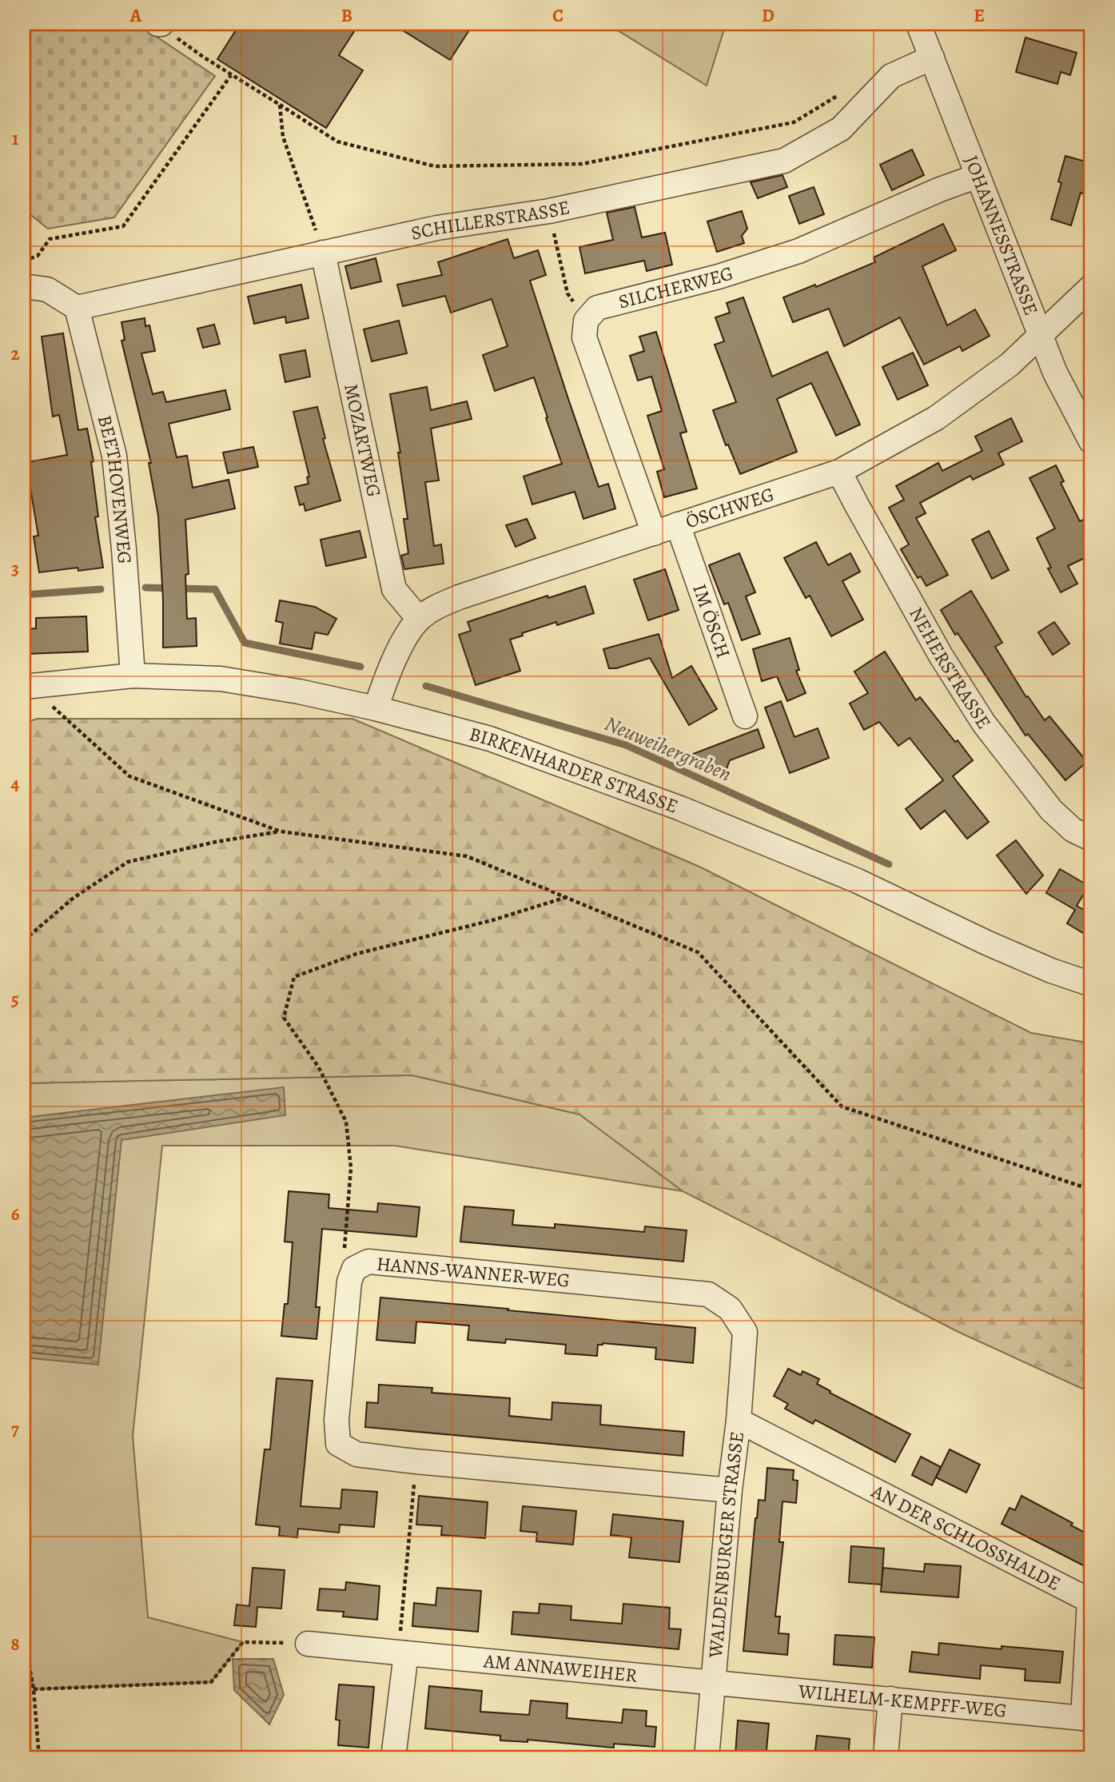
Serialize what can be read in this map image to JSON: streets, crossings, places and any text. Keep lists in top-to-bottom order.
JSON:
{
  "streets": {
    "street": [
      "SCHILLERSTRASSE",
      "JOHANNESSTRASSE",
      "SILCHERWEG",
      "MOZARTWEG",
      "BEETHOVENWEG",
      "ÖSCHWEG",
      "IM ÖSCH",
      "NEHERSTRASSE",
      "BIRKENHARDER STRASSE",
      "HANNS-WANNER-WEG",
      "AN DER SCHLOSSHALDE",
      "WALDENBURGER STRASSE",
      "AM ANNAWEIHER",
      "WILHELM-KEMPFF-WEG"
    ]
  },
  "crossings": [
    ["SCHILLERSTRASSE", "JOHANNESSTRASSE"],
    ["SCHILLERSTRASSE", "MOZARTWEG"],
    ["SCHILLERSTRASSE", "BEETHOVENWEG"],
    ["JOHANNESSTRASSE", "SILCHERWEG"],
    ["JOHANNESSTRASSE", "ÖSCHWEG"],
    ["MOZARTWEG", "ÖSCHWEG"],
    ["BEETHOVENWEG", "BIRKENHARDER STRASSE"],
    ["ÖSCHWEG", "IM ÖSCH"],
    ["ÖSCHWEG", "NEHERSTRASSE"],
    ["ÖSCHWEG", "BIRKENHARDER STRASSE"],
    ["HANNS-WANNER-WEG", "WALDENBURGER STRASSE"],
    ["AN DER SCHLOSSHALDE", "WALDENBURGER STRASSE"],
    ["AN DER SCHLOSSHALDE", "WILHELM-KEMPFF-WEG"],
    ["WALDENBURGER STRASSE", "AM ANNAWEIHER"],
    ["WALDENBURGER STRASSE", "WILHELM-KEMPFF-WEG"],
    ["AM ANNAWEIHER", "WILHELM-KEMPFF-WEG"]
  ],
  "water": ["Neuweihergraben"],
  "grid": {
    "columns": [
      "A",
      "B",
      "C",
      "D",
      "E"
    ],
    "rows": [
      "1",
      "2",
      "3",
      "4",
      "5",
      "6",
      "7",
      "8"
    ]
  }
}
